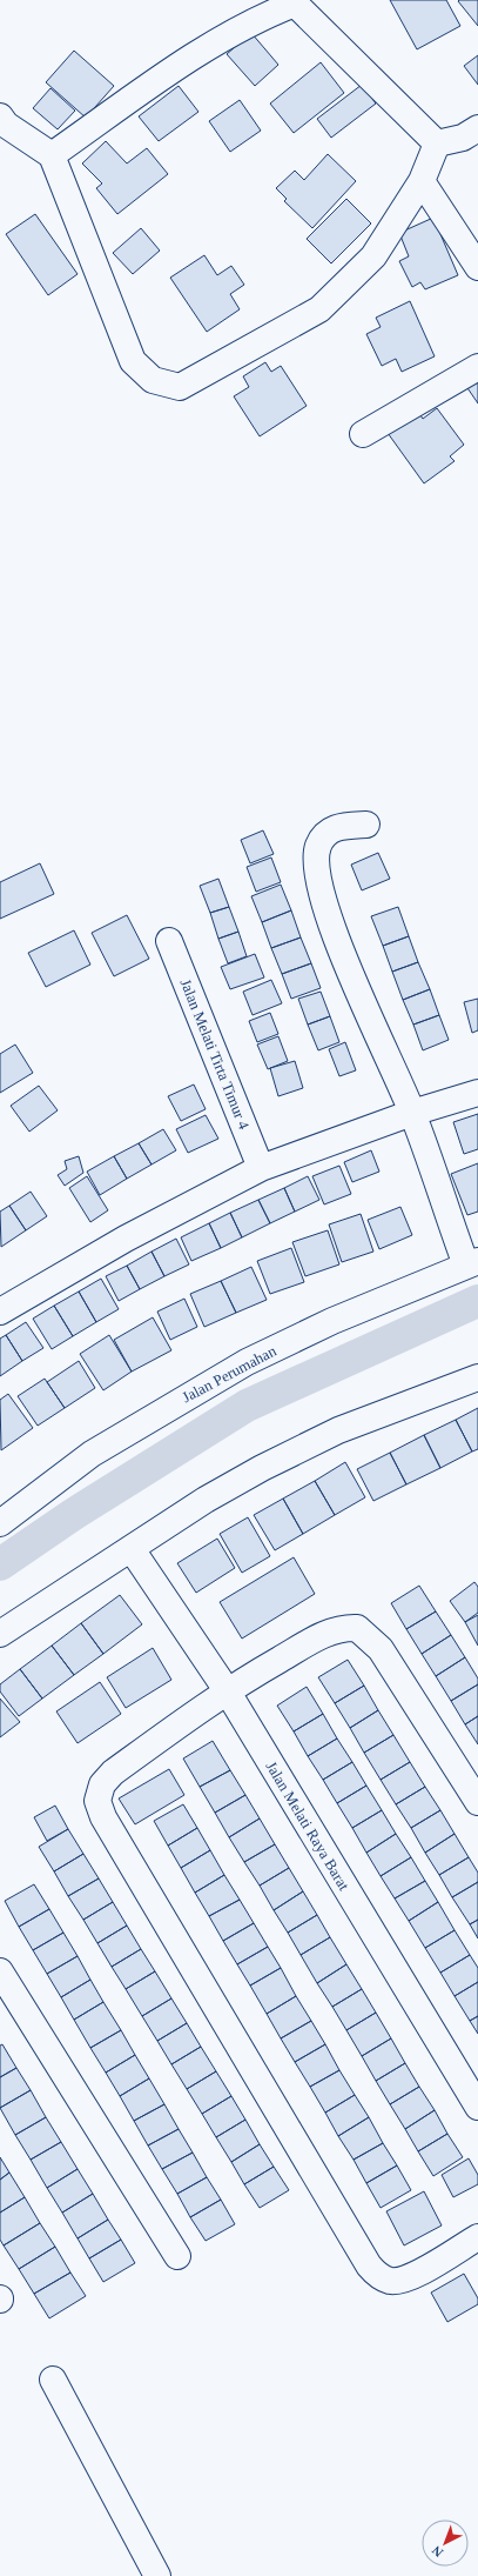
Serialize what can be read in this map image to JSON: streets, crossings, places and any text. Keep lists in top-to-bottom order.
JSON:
{
  "streets": {
    "street": ["Jalan Melati Tirta Timur 4", "Jalan Perumahan", "Jalan Melati Raya Barat"]
  },
  "north": "bottom left"
}
